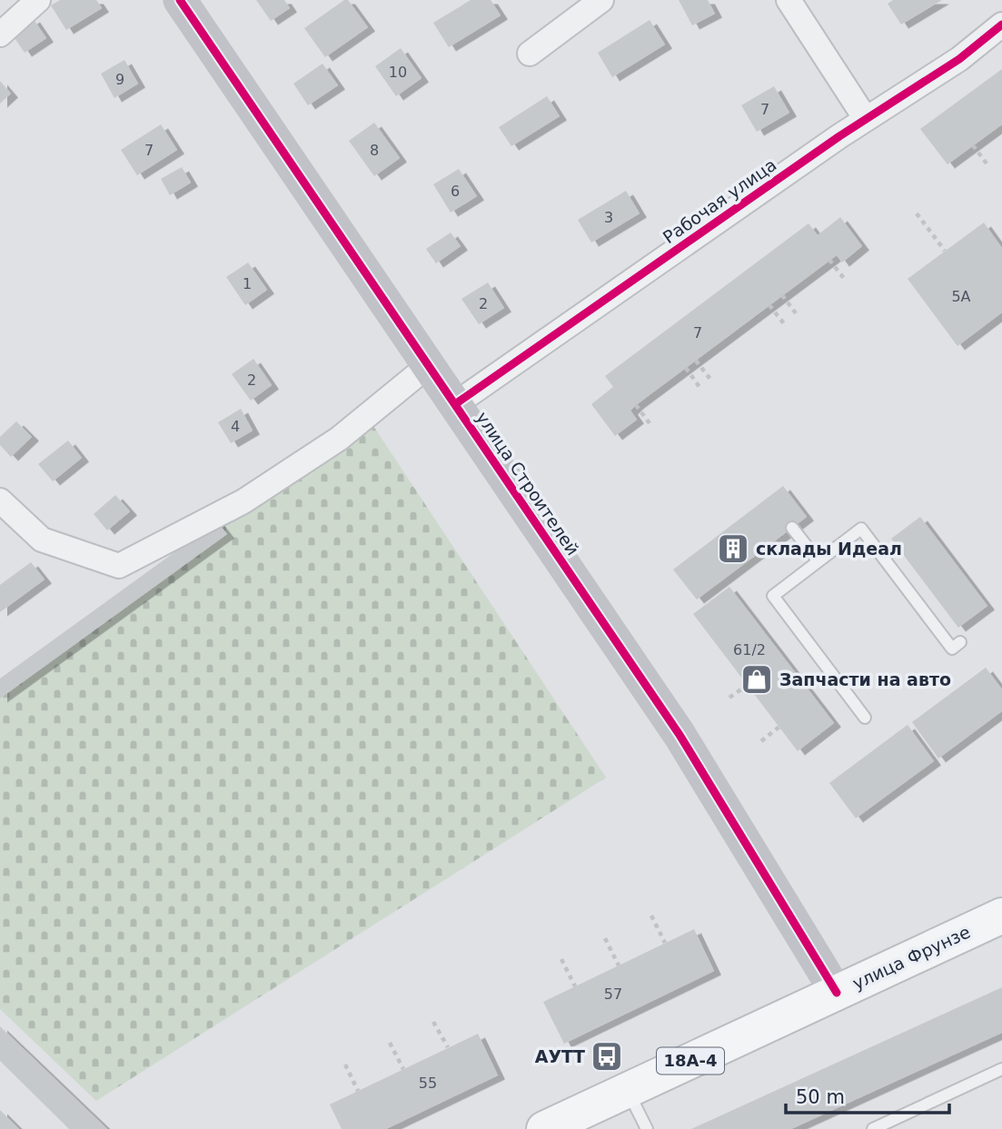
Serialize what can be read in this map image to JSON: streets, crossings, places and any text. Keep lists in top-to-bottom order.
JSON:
{
  "streets": {
    "main road": ["улица Фрунзе", "18А-4"],
    "street": ["Рабочая улица", "улица Строителей"]
  },
  "crossings": [
    ["Рабочая улица", "улица Строителей"],
    ["улица Строителей", "улица Фрунзе"]
  ],
  "places": {
    "building": ["склады Идеал"],
    "shop": ["Запчасти на авто"],
    "bus stop": ["АУТТ"]
  },
  "house_numbers": [
    "10",
    "9",
    "7",
    "7",
    "8",
    "6",
    "3",
    "1",
    "5А",
    "2",
    "7",
    "2",
    "4",
    "61/2",
    "57",
    "55"
  ],
  "scale_bar": "50 m"
}
